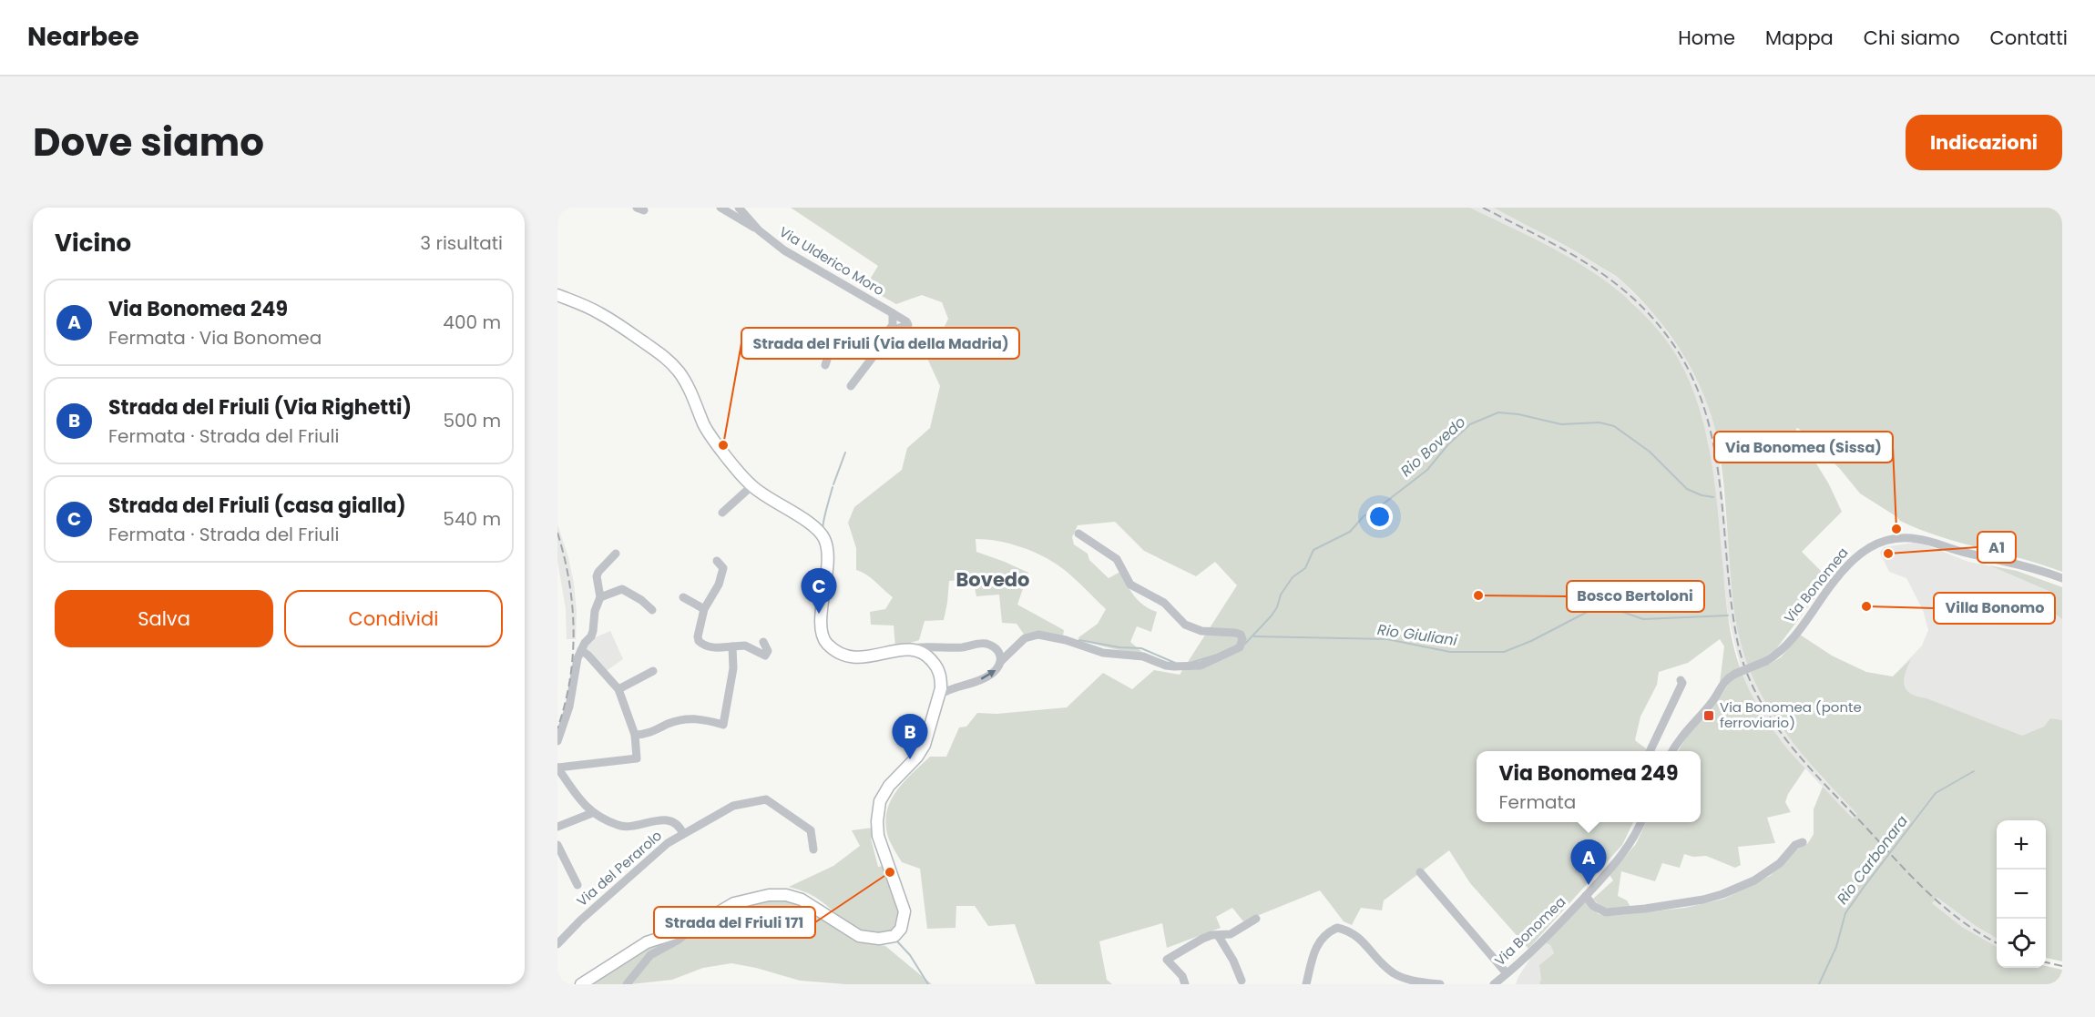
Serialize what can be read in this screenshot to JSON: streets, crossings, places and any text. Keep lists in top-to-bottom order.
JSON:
{
  "streets": {
    "street": ["Via Ulderico Moro", "Via Bonomea", "Via del Perarolo"]
  },
  "districts": ["Bovedo"],
  "water": ["Rio Bovedo", "Rio Giuliani", "Rio Carbonara"],
  "places": {
    "other": [
      "Strada del Friuli (Via della Madria)",
      "Via Bonomea (Sissa)",
      "A1",
      "Bosco Bertoloni",
      "Villa Bonomo",
      "Strada del Friuli 171"
    ],
    "transit": ["Via Bonomea (ponte ferroviario)"]
  },
  "page": {
    "header": "Nearbee",
    "nav": [
      "Home",
      "Mappa",
      "Chi siamo",
      "Contatti"
    ],
    "title": "Dove siamo",
    "buttons": [
      "Indicazioni",
      ["Salva", "Condividi"]
    ],
    "heading": ["Vicino", "3 risultati"],
    "list": [
      {
        "mark": "A",
        "name": "Via Bonomea 249",
        "note": "Fermata · Via Bonomea",
        "value": "400 m"
      },
      {
        "mark": "B",
        "name": "Strada del Friuli (Via Righetti)",
        "note": "Fermata · Strada del Friuli",
        "value": "500 m"
      },
      {
        "mark": "C",
        "name": "Strada del Friuli (casa gialla)",
        "note": "Fermata · Strada del Friuli",
        "value": "540 m"
      }
    ],
    "pins": ["C", "B", "A"],
    "popup": ["Via Bonomea 249", "Fermata"],
    "map_buttons": ["+", "−"]
  }
}
